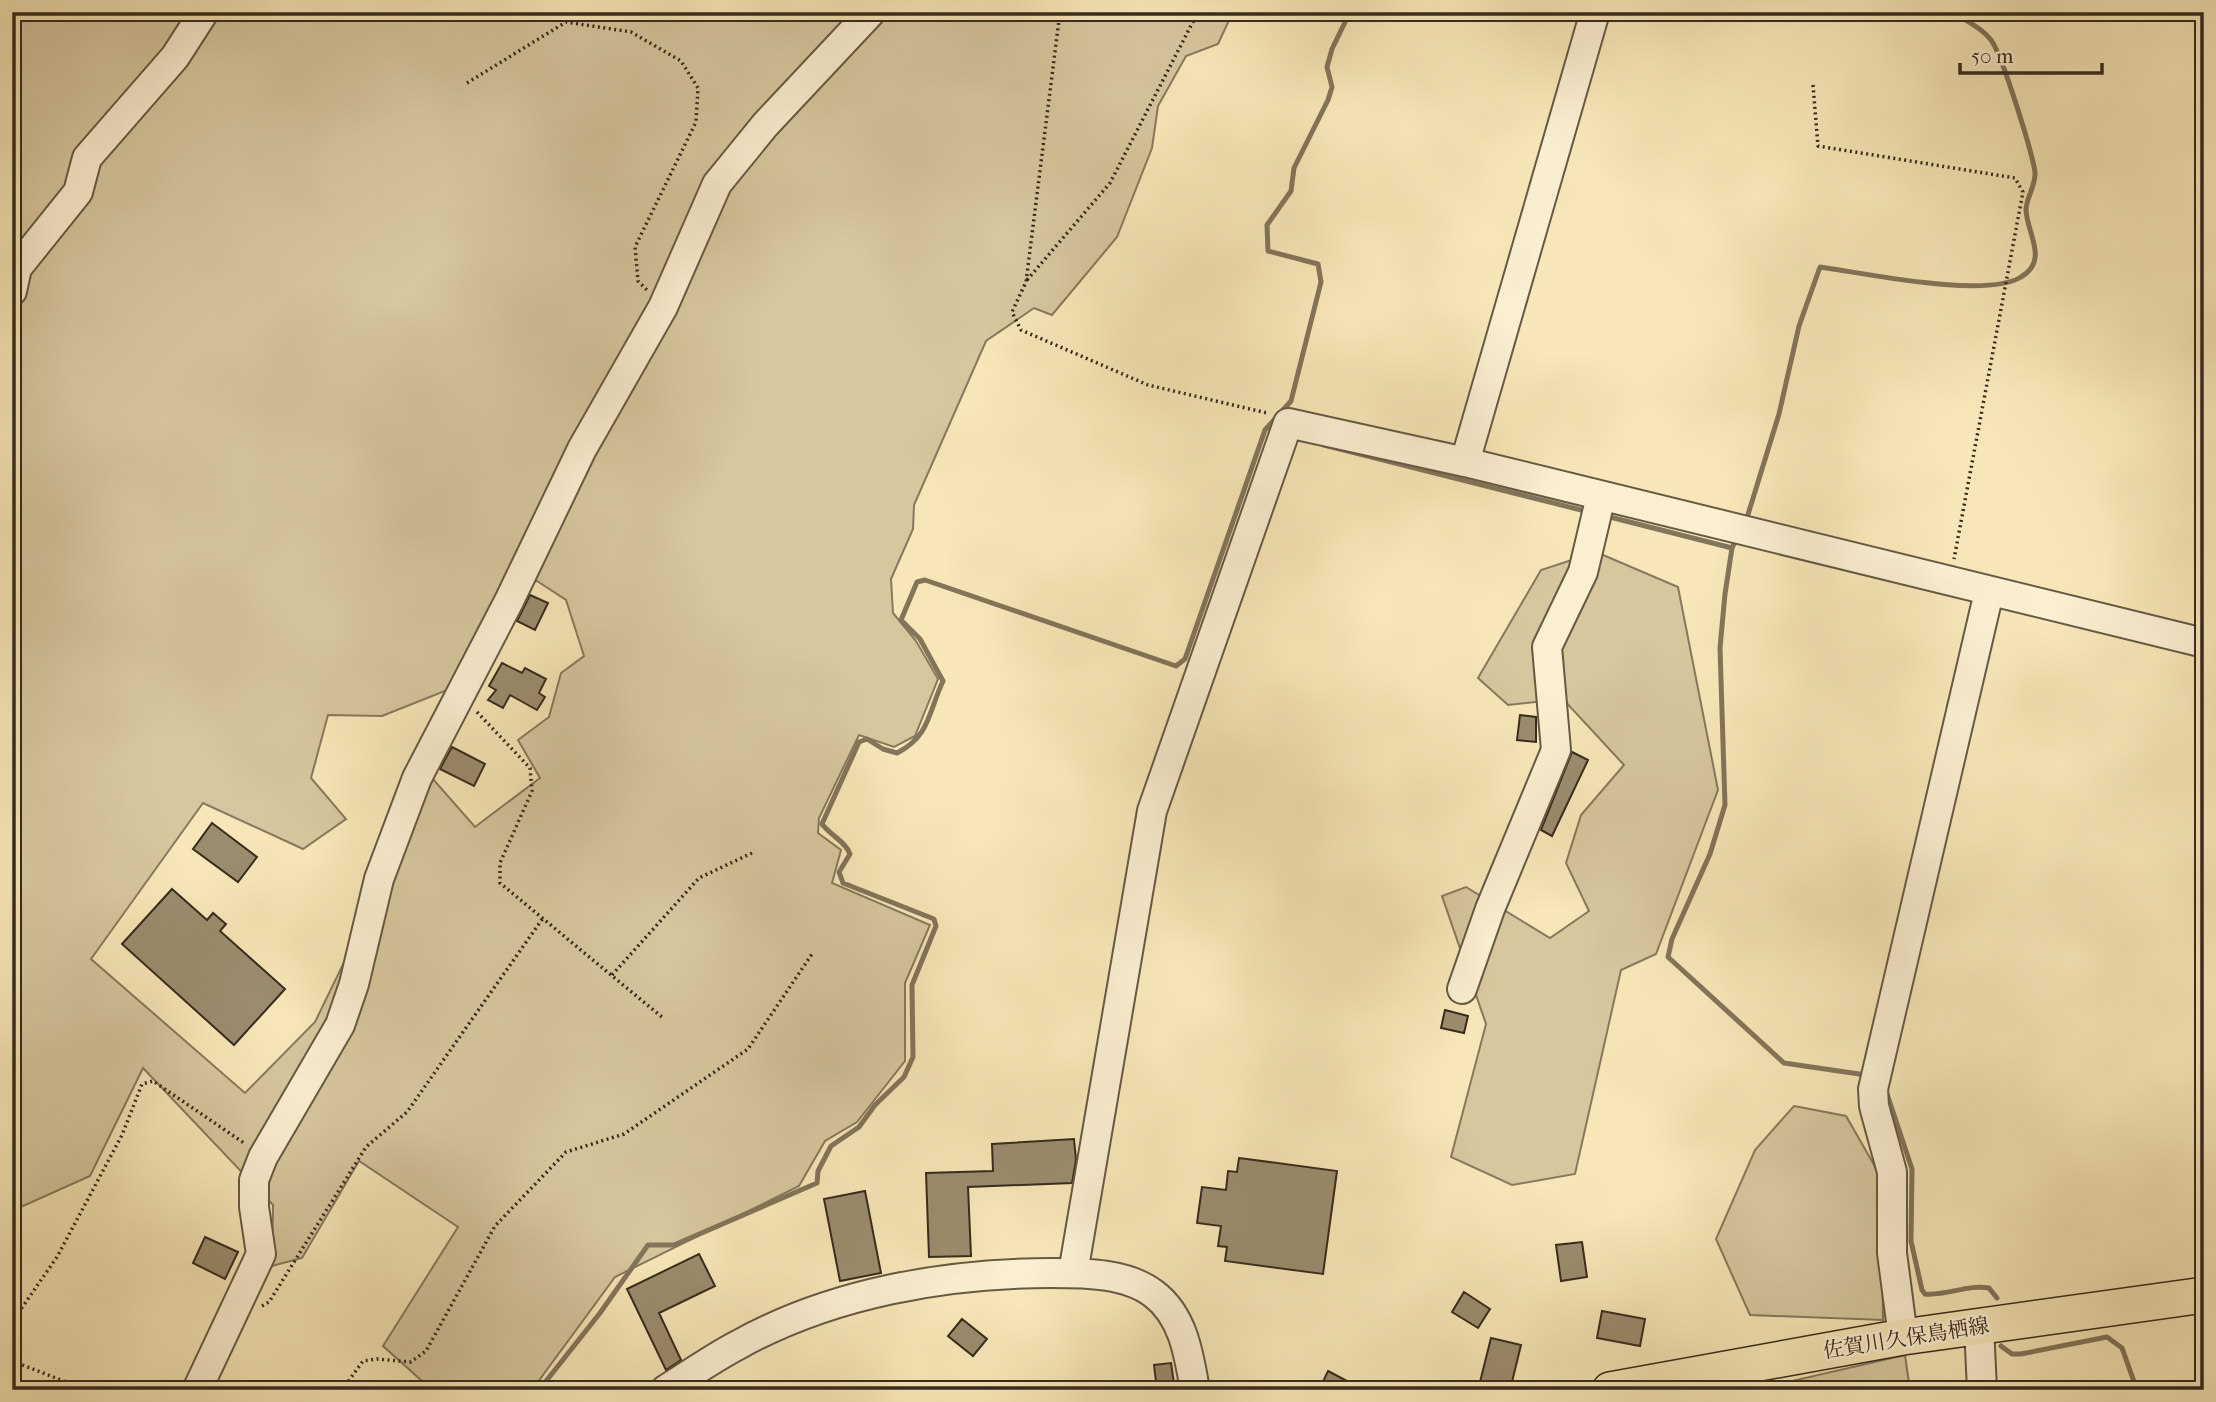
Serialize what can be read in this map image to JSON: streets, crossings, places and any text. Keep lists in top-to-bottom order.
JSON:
{
  "streets": {
    "main road": ["佐賀川久保鳥栖線"]
  },
  "scale_bar": "50 m"
}
